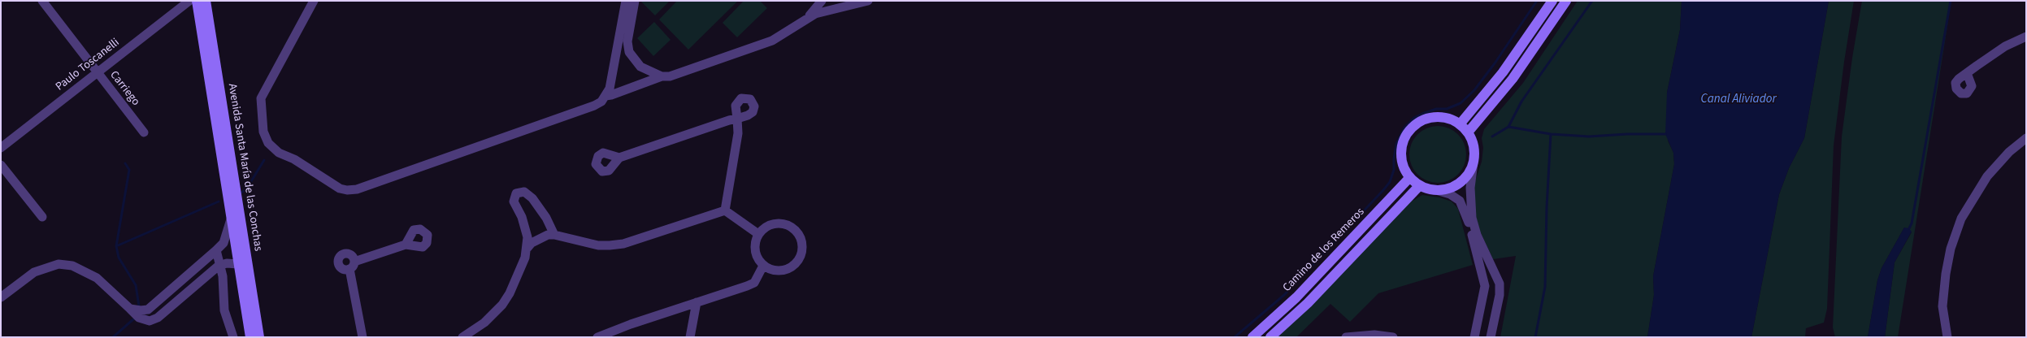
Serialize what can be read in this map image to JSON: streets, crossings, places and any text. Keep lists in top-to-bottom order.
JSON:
{
  "streets": {
    "main road": ["Avenida Santa María de las Conchas", "Camino de los Remeros"],
    "street": ["Paulo Toscanelli", "Carriego"]
  },
  "crossings": [
    ["Paulo Toscanelli", "Carriego"]
  ],
  "water": ["Canal Aliviador"]
}
